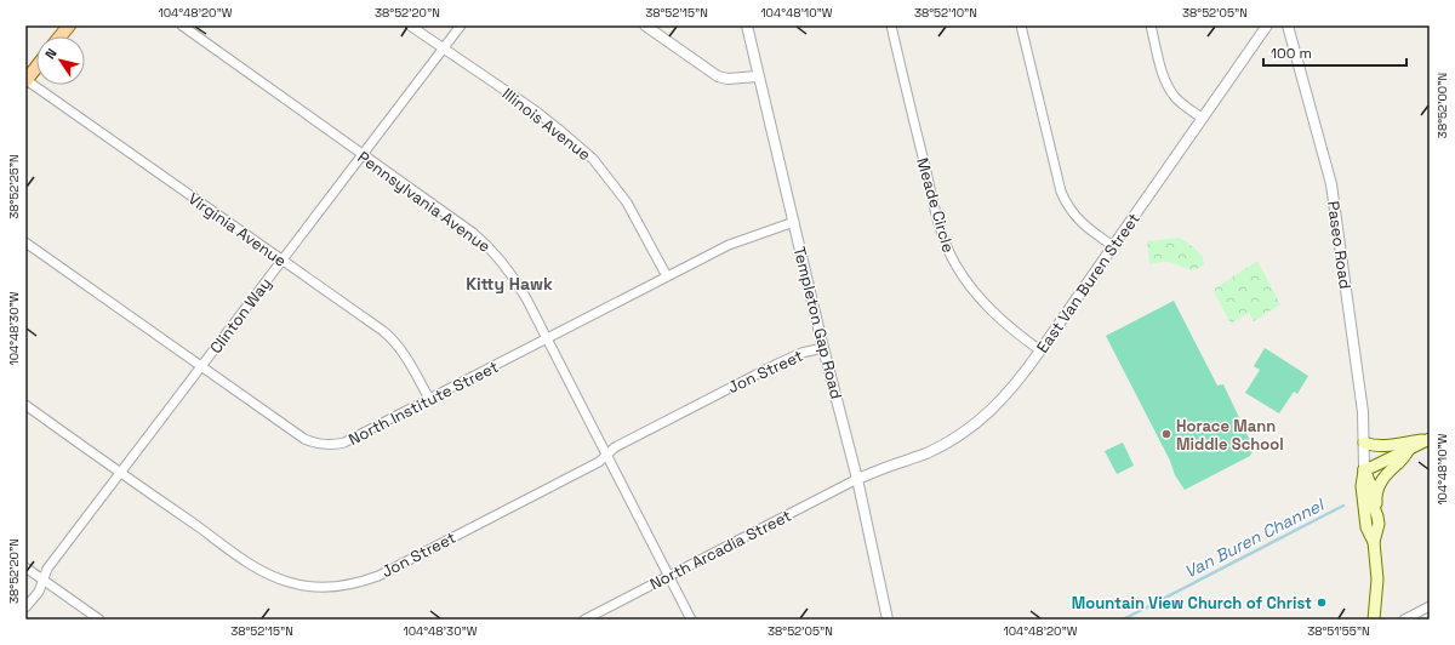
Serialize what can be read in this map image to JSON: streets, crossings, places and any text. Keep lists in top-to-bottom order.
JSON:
{
  "streets": {
    "main road": ["Paseo Road"],
    "street": [
      "Illinois Avenue",
      "Pennsylvania Avenue",
      "Meade Circle",
      "Virginia Avenue",
      "East Van Buren Street",
      "Clinton Way",
      "Templeton Gap Road",
      "Jon Street",
      "North Institute Street",
      "North Arcadia Street"
    ]
  },
  "crossings": [
    ["Illinois Avenue", "Clinton Way"],
    ["Illinois Avenue", "North Institute Street"],
    ["Pennsylvania Avenue", "Clinton Way"],
    ["Pennsylvania Avenue", "Jon Street"],
    ["Pennsylvania Avenue", "North Institute Street"],
    ["Pennsylvania Avenue", "North Arcadia Street"],
    ["Meade Circle", "East Van Buren Street"],
    ["Virginia Avenue", "Clinton Way"],
    ["Virginia Avenue", "North Institute Street"],
    ["East Van Buren Street", "Templeton Gap Road"],
    ["East Van Buren Street", "North Arcadia Street"],
    ["Clinton Way", "Jon Street"],
    ["Clinton Way", "North Institute Street"],
    ["Templeton Gap Road", "Jon Street"],
    ["Templeton Gap Road", "North Institute Street"],
    ["Templeton Gap Road", "North Arcadia Street"]
  ],
  "districts": ["Kitty Hawk"],
  "water": ["Van Buren Channel"],
  "places": ["Horace Mann Middle School", "Mountain View Church of Christ"],
  "scale_bar": "100 m",
  "north": "top left",
  "coordinates": [
    "104°48'20\"W",
    "38°52'20\"N",
    "38°52'15\"N",
    "104°48'10\"W",
    "38°52'10\"N",
    "38°52'05\"N",
    "38°52'00\"N",
    "38°52'25\"N",
    "104°48'30\"W",
    "38°51'55\"N"
  ]
}
